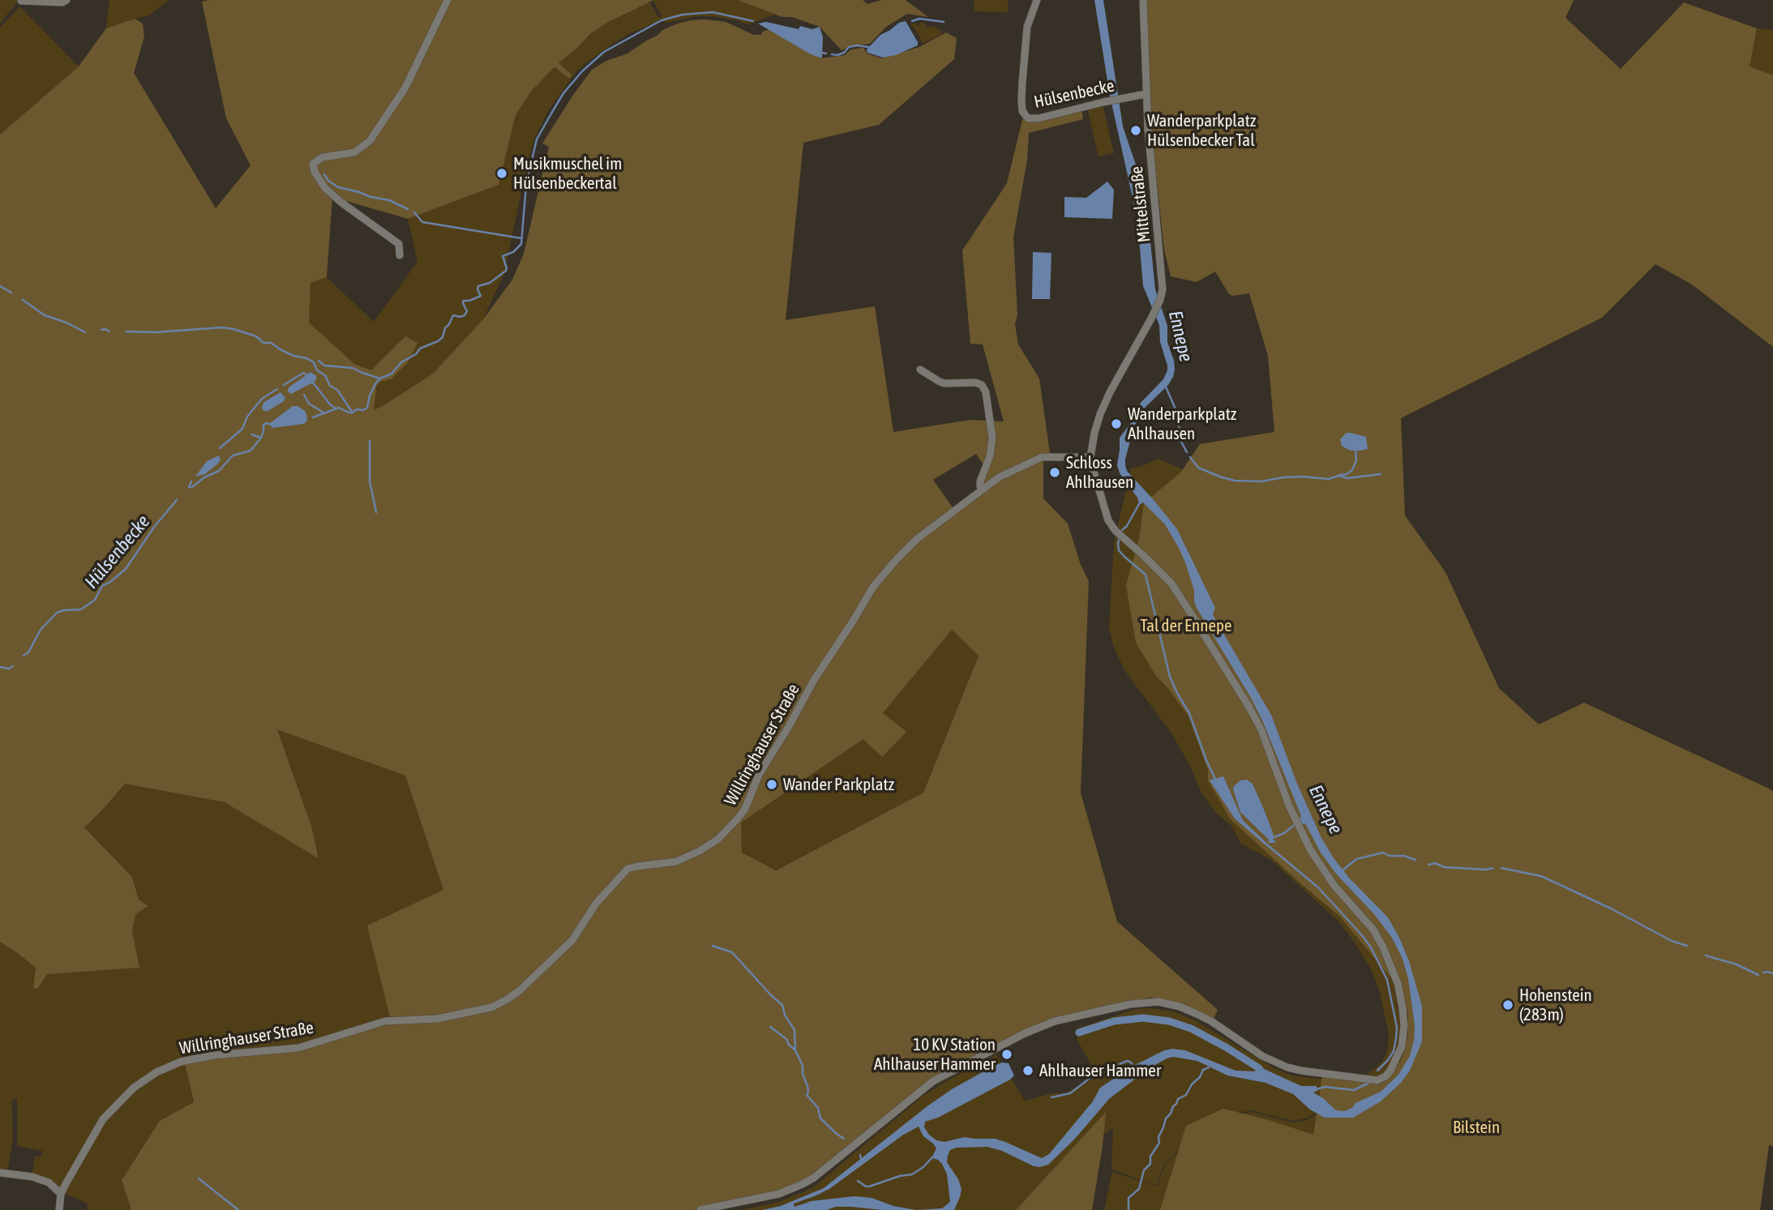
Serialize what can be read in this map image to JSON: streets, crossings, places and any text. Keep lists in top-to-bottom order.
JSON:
{
  "streets": {
    "street": ["Hülsenbecke", "Mittelstraße", "Willringhauser Straße"]
  },
  "crossings": [
    ["Hülsenbecke", "Mittelstraße"],
    ["Mittelstraße", "Willringhauser Straße"]
  ],
  "water": ["Ennepe", "Hülsenbecke"],
  "parks": ["Tal der Ennepe", "Bilstein"],
  "places": [
    "Wanderparkplatz Hülsenbecker Tal",
    "Musikmuschel im Hülsenbeckertal",
    "Wanderparkplatz Ahlhausen",
    "Schloss Ahlhausen",
    "Wander Parkplatz",
    "Hohenstein (283m)",
    "10 KV Station Ahlhauser Hammer",
    "Ahlhauser Hammer"
  ]
}
